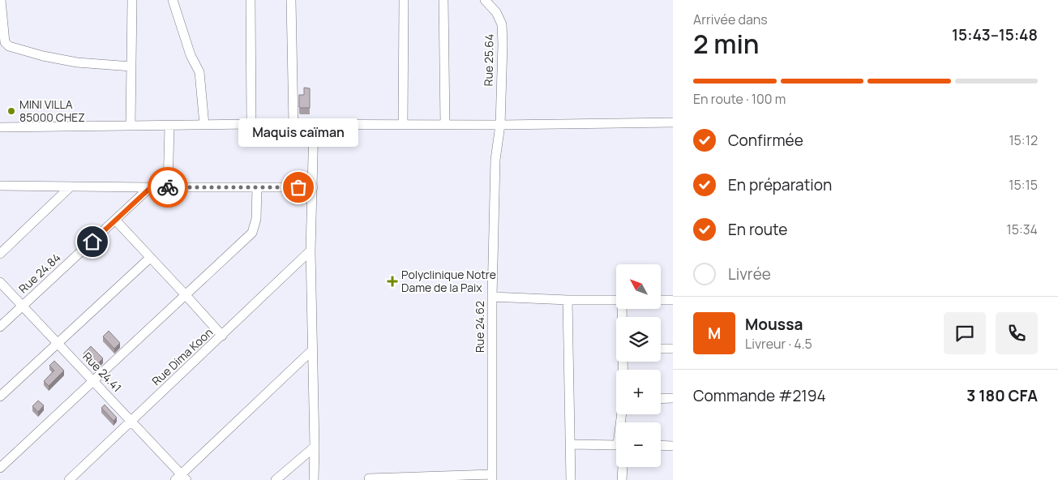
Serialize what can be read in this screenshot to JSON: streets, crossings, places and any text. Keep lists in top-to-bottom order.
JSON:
{
  "streets": {
    "street": [
      "Rue 25.64",
      "Rue 24.84",
      "Rue 24.62",
      "Rue Dima Koon",
      "Rue 24.41"
    ]
  },
  "crossings": [
    ["Rue 25.64", "Rue 24.62"],
    ["Rue 24.84", "Rue 24.41"],
    ["Rue Dima Koon", "Rue 24.41"]
  ],
  "places": {
    "other": ["MINI VILLA 85000 CHEZ", "Maquis caïman"],
    "health": ["Polyclinique Notre Dame de la Paix"]
  },
  "north": "top left",
  "page": {
    "heading": ["2 min", "Arrivée dans", "15:43–15:48"],
    "panel": [
      "Moussa",
      "Livreur · 4.5",
      "Commande #2194",
      "3 180 CFA"
    ],
    "bar": "En route · 100 m",
    "list": [
      ["Confirmée", "15:12"],
      ["En préparation", "15:15"],
      ["En route", "15:34"],
      "Livrée"
    ],
    "bubble": "Maquis caïman",
    "map_buttons": ["+", "−"],
    "round": "M"
  }
}
